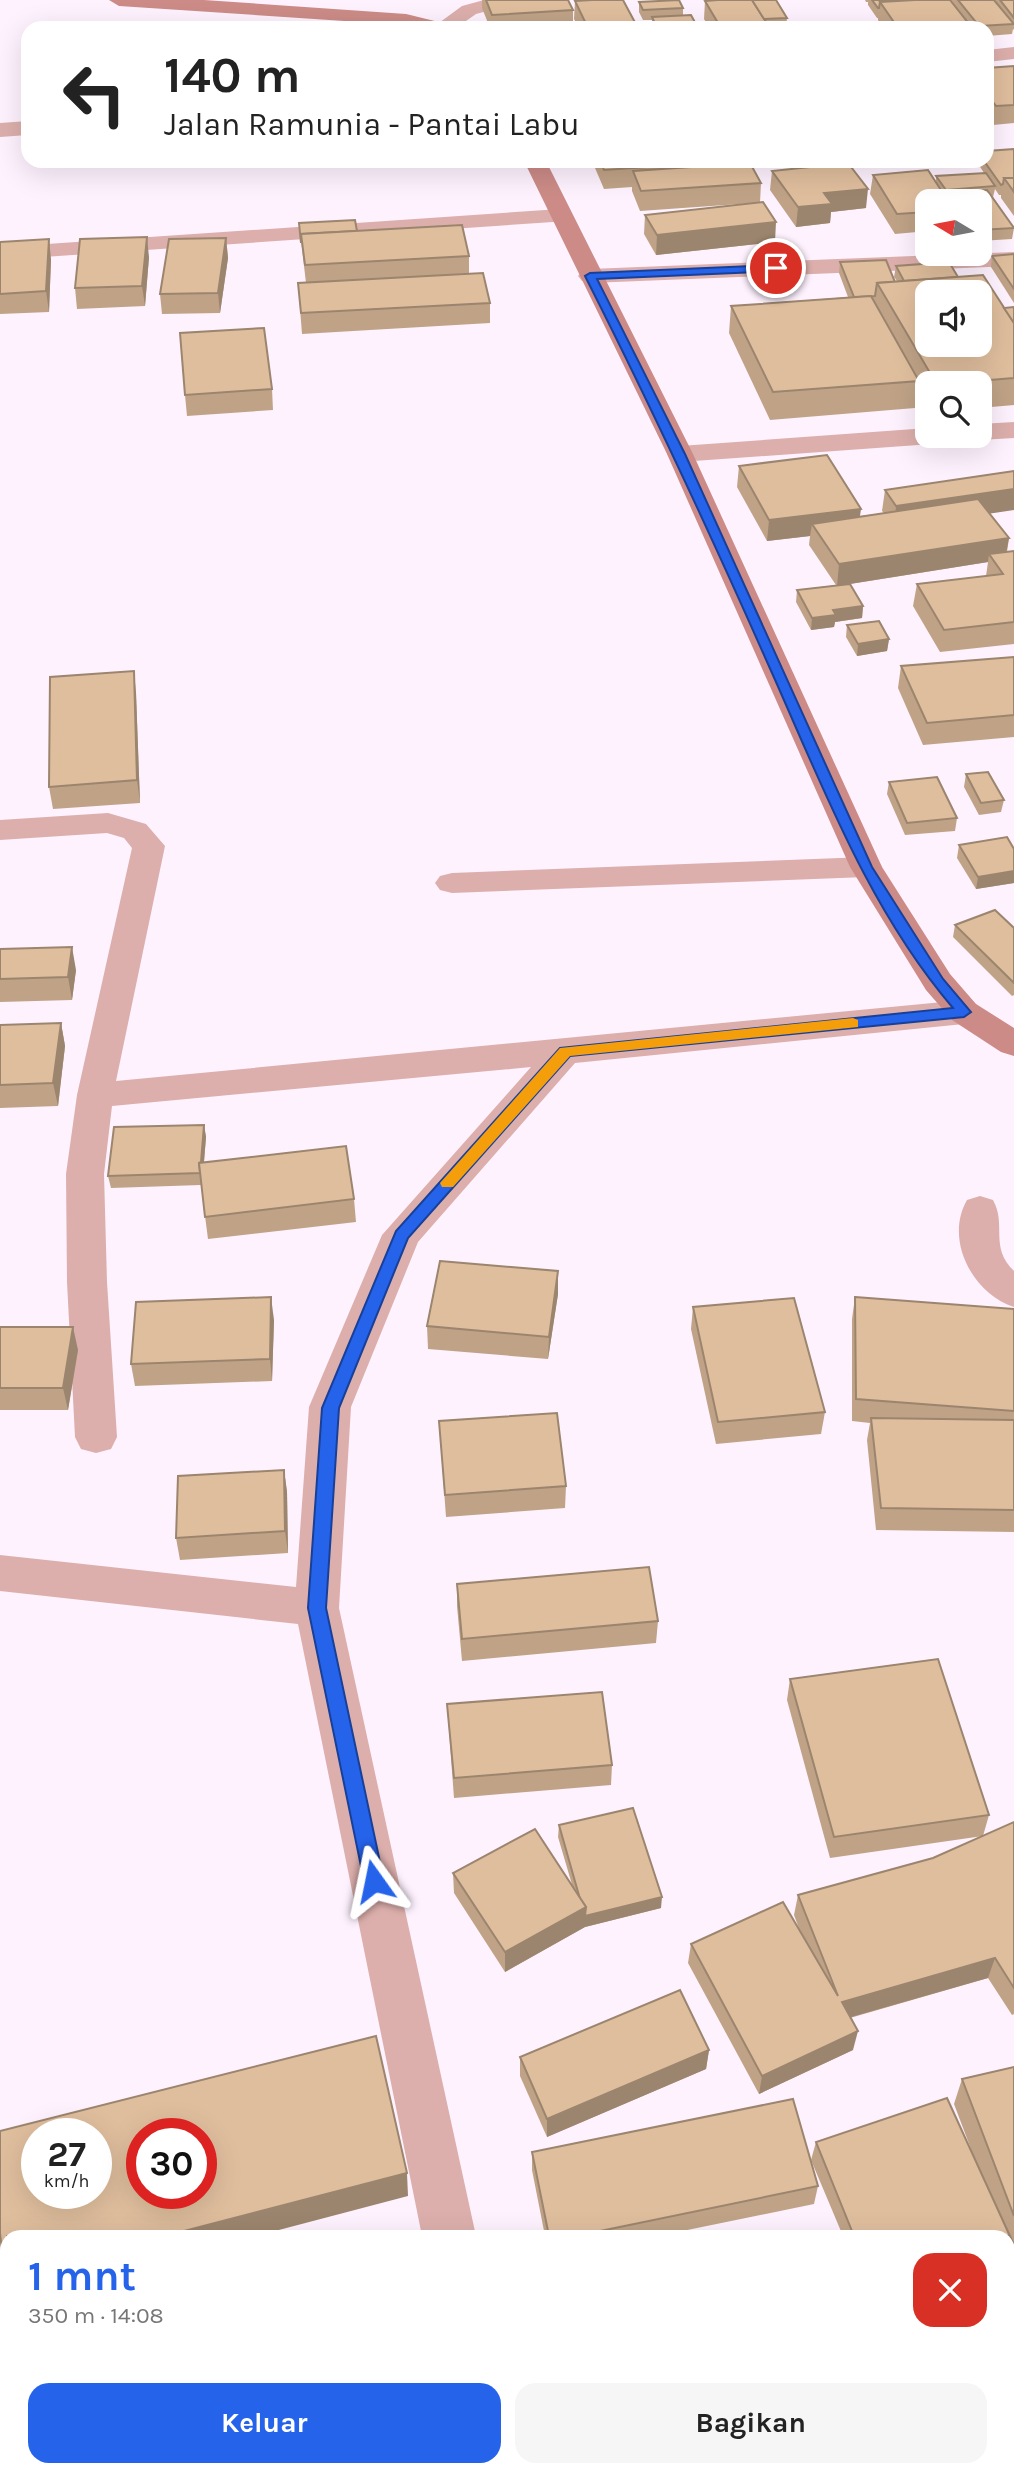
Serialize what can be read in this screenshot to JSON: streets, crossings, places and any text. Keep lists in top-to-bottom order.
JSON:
{
  "north": "left",
  "page": {
    "turn": ["140 m", "Jalan Ramunia - Pantai Labu"],
    "speed": "27 km/h",
    "limit": "30",
    "heading": ["1 mnt", "350 m · 14:08"],
    "buttons": ["Keluar", "Bagikan"]
  }
}
